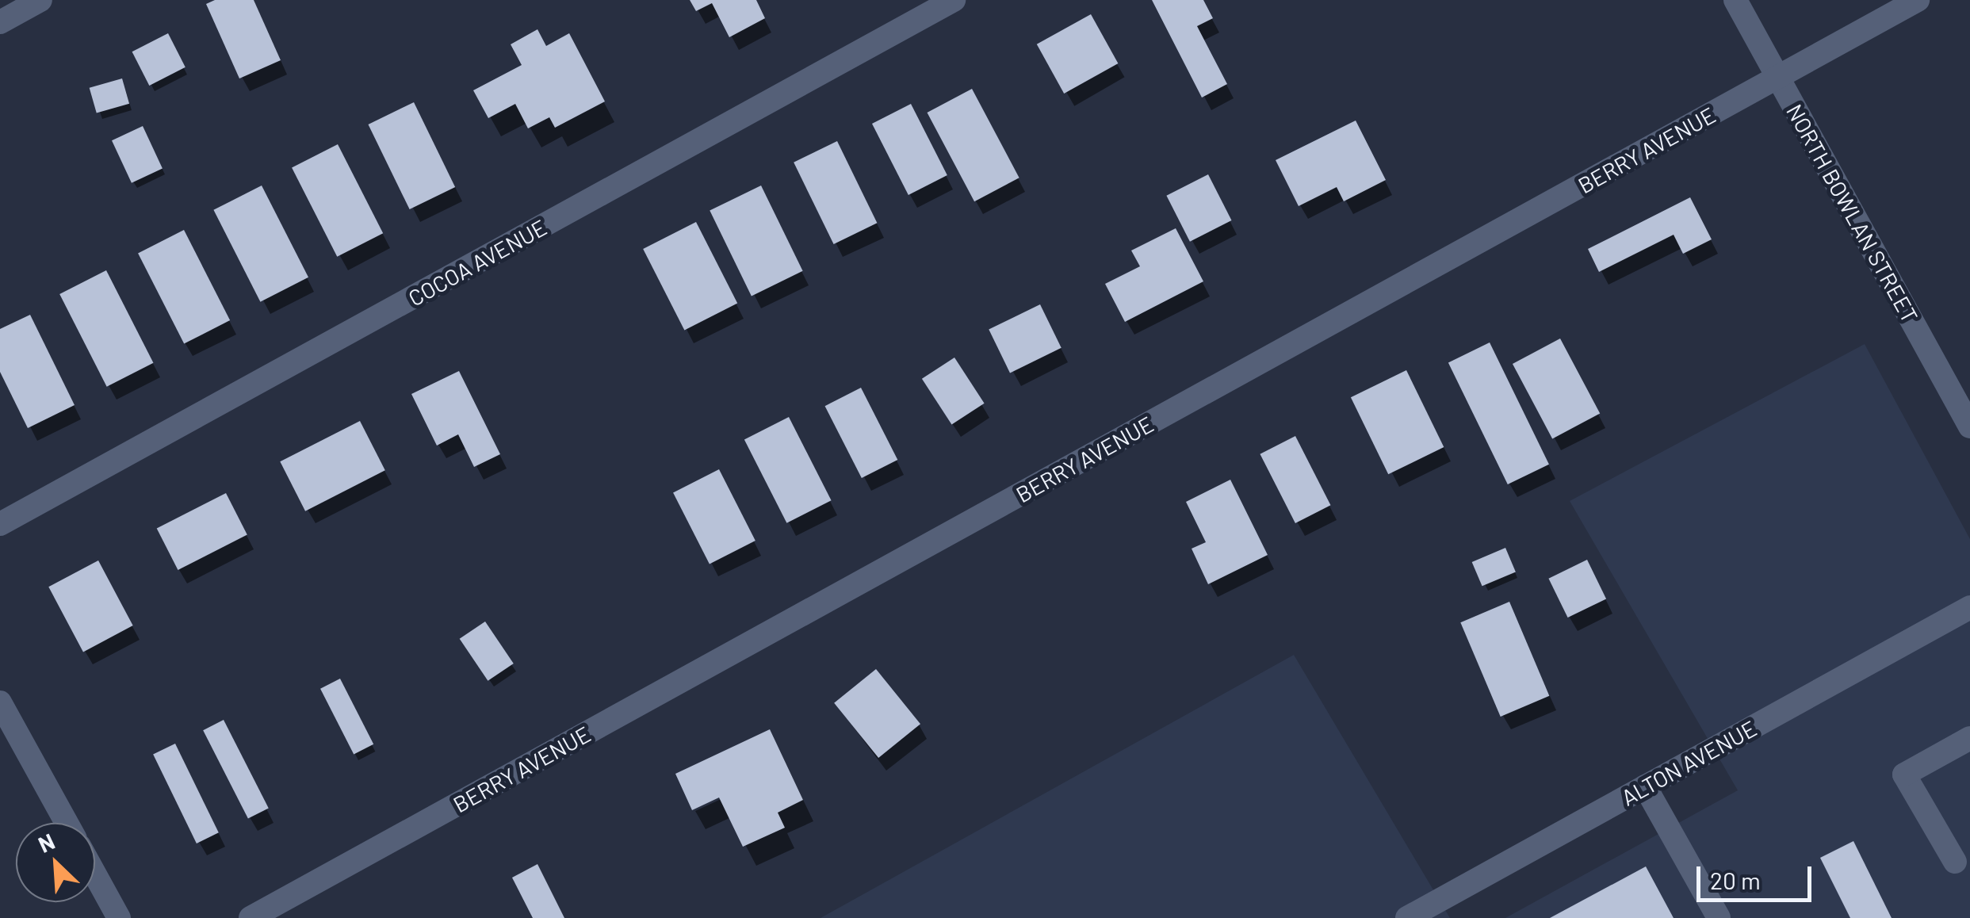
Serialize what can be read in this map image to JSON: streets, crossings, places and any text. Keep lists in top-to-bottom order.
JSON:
{
  "streets": {
    "street": [
      "BERRY AVENUE",
      "NORTH BOWLAN STREET",
      "COCOA AVENUE",
      "ALTON AVENUE"
    ]
  },
  "crossings": [
    ["BERRY AVENUE", "NORTH BOWLAN STREET"]
  ],
  "scale_bar": "20 m",
  "north": "top left"
}
